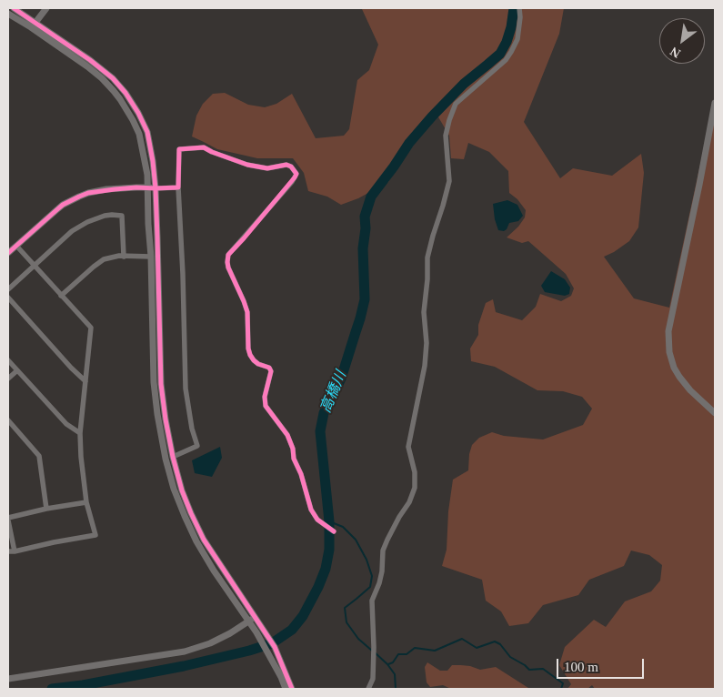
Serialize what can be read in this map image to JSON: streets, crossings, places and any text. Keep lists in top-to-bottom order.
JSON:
{
  "water": ["高橋川"],
  "scale_bar": "100 m",
  "north": "bottom left"
}
